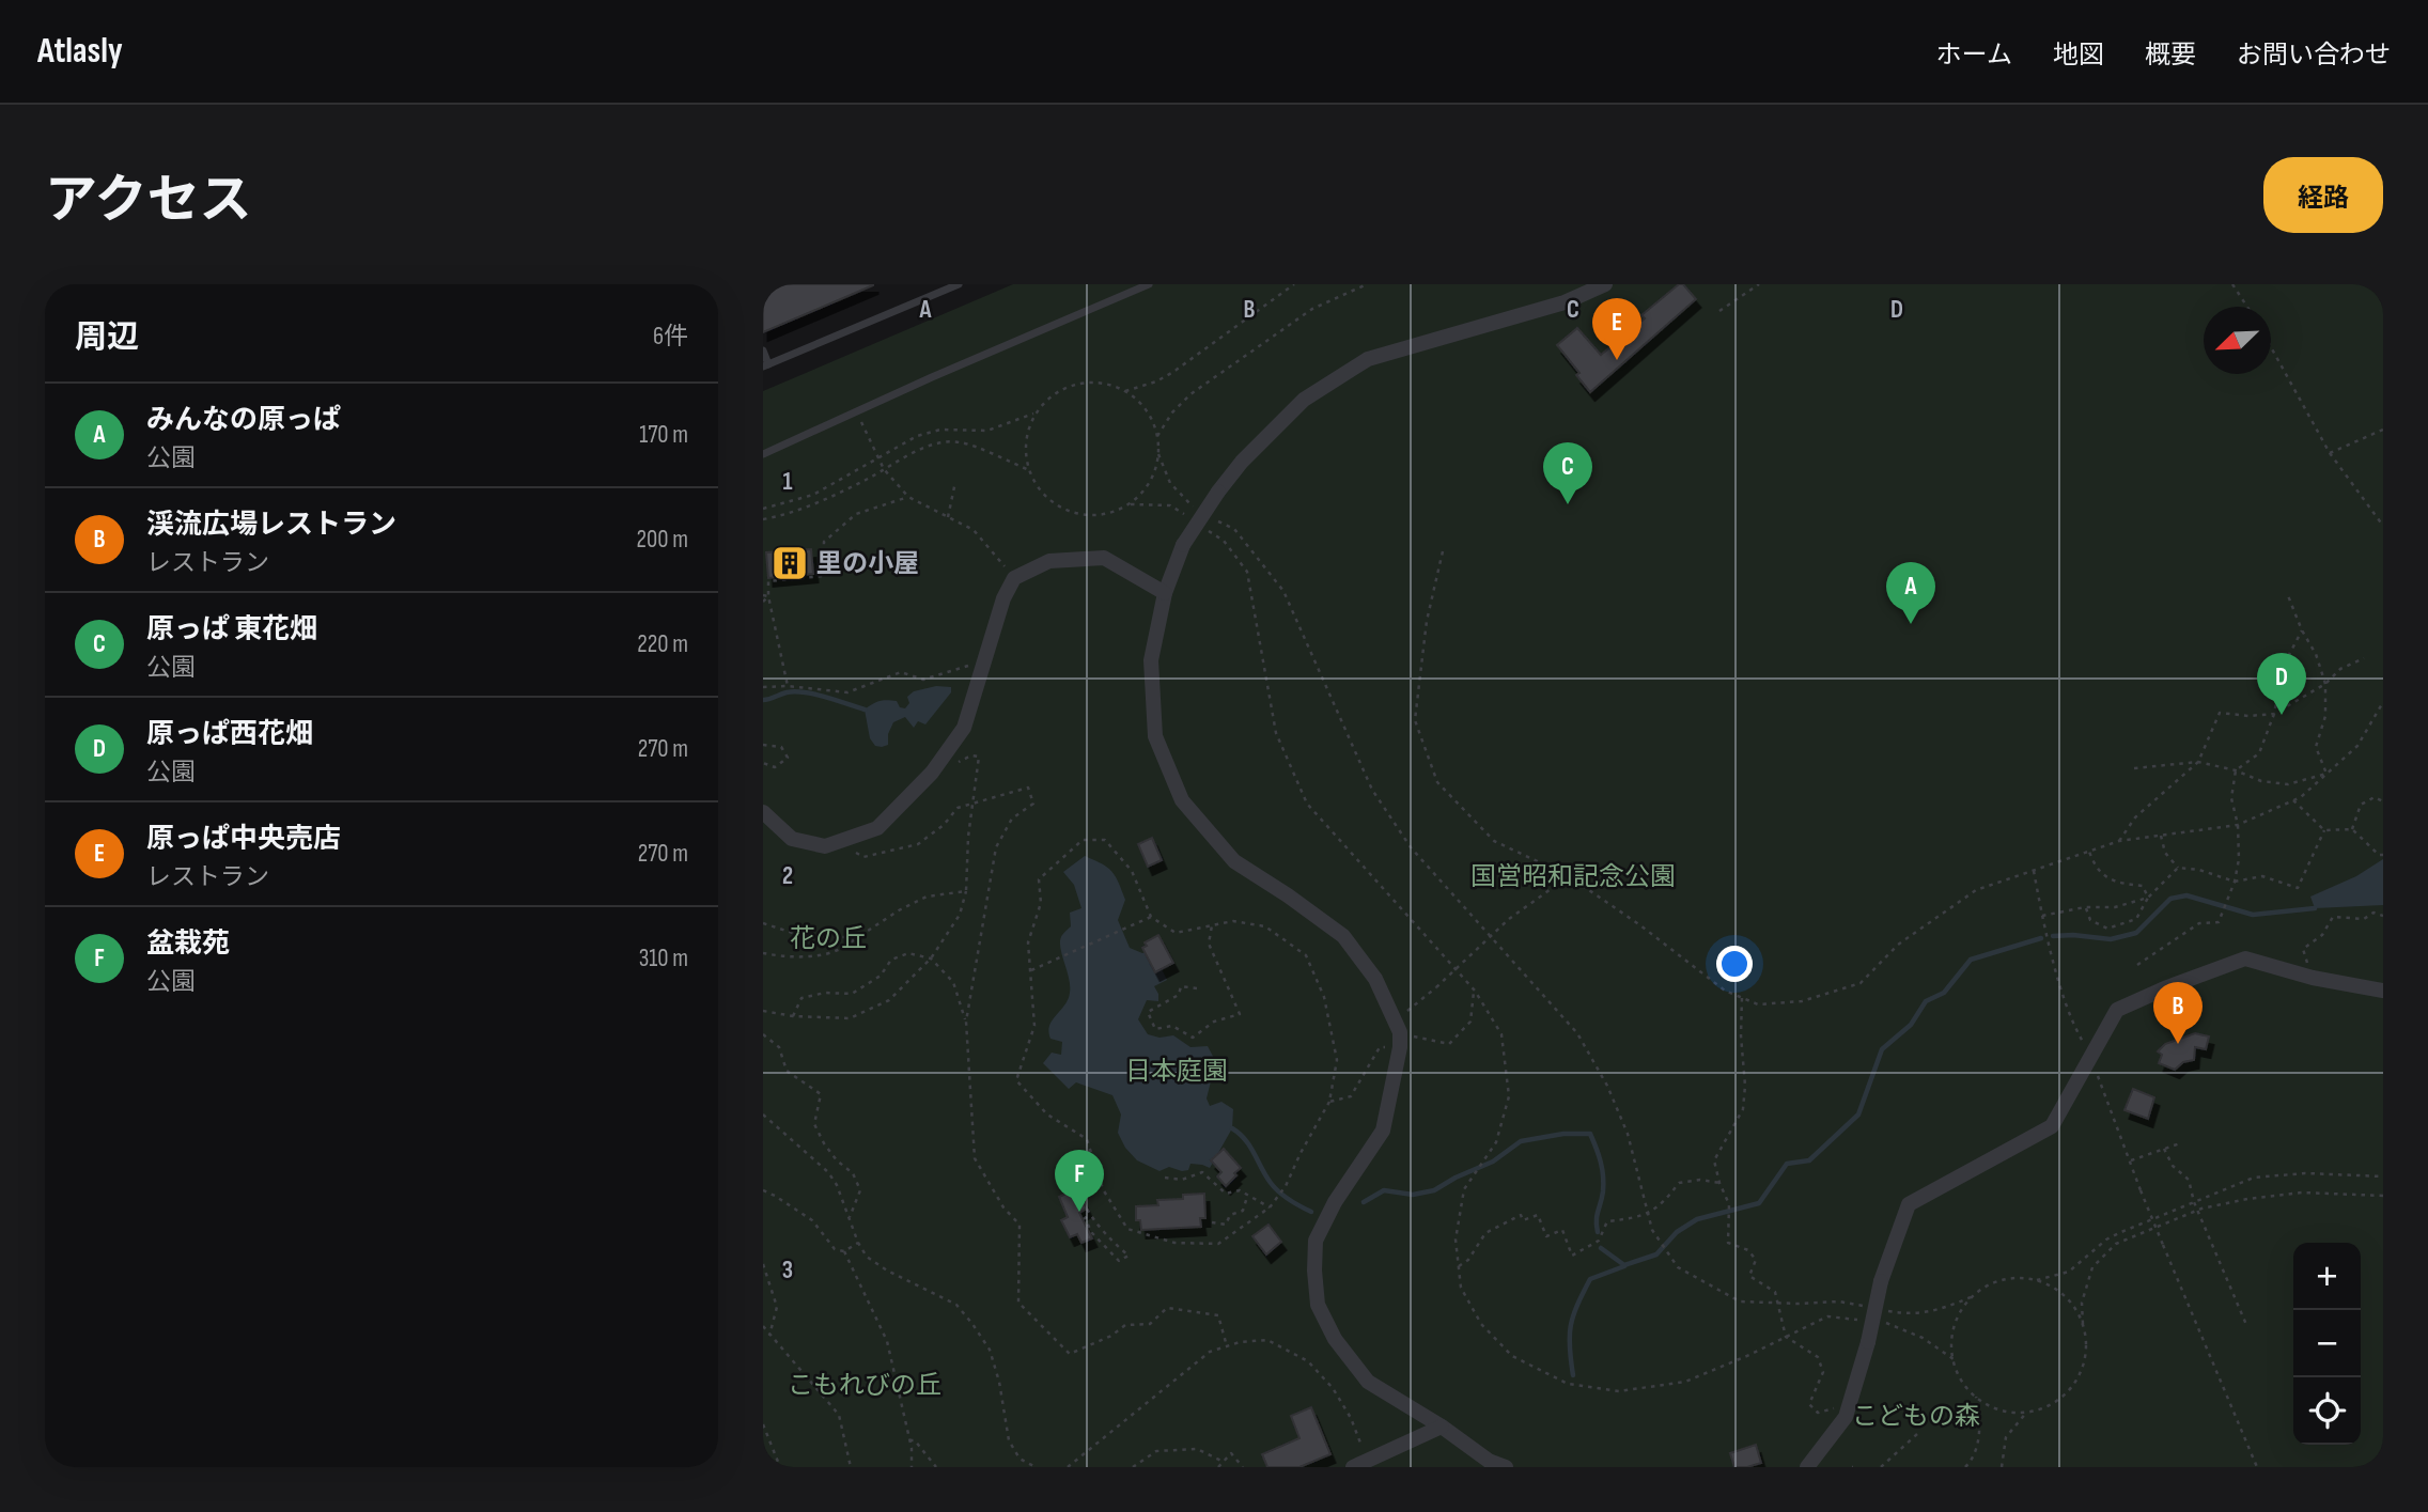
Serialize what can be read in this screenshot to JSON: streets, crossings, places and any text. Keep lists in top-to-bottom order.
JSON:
{
  "parks": [
    "国営昭和記念公園",
    "花の丘",
    "日本庭園",
    "こもれびの丘",
    "こどもの森"
  ],
  "places": {
    "building": ["里の小屋"]
  },
  "north": "bottom left",
  "page": {
    "header": "Atlasly",
    "nav": [
      "ホーム",
      "地図",
      "概要",
      "お問い合わせ"
    ],
    "title": "アクセス",
    "buttons": "経路",
    "heading": ["周辺", "6件"],
    "pins": [
      "E",
      "C",
      "A",
      "D",
      "B",
      "F"
    ],
    "list": [
      {
        "mark": "A",
        "name": "みんなの原っぱ",
        "note": "公園",
        "value": "170 m"
      },
      {
        "mark": "B",
        "name": "渓流広場レストラン",
        "note": "レストラン",
        "value": "200 m"
      },
      {
        "mark": "C",
        "name": "原っぱ 東花畑",
        "note": "公園",
        "value": "220 m"
      },
      {
        "mark": "D",
        "name": "原っぱ西花畑",
        "note": "公園",
        "value": "270 m"
      },
      {
        "mark": "E",
        "name": "原っぱ中央売店",
        "note": "レストラン",
        "value": "270 m"
      },
      {
        "mark": "F",
        "name": "盆栽苑",
        "note": "公園",
        "value": "310 m"
      }
    ],
    "map_buttons": ["+", "−"]
  },
  "grid": {
    "columns": [
      "A",
      "B",
      "C",
      "D"
    ],
    "rows": ["1", "2", "3"]
  }
}
